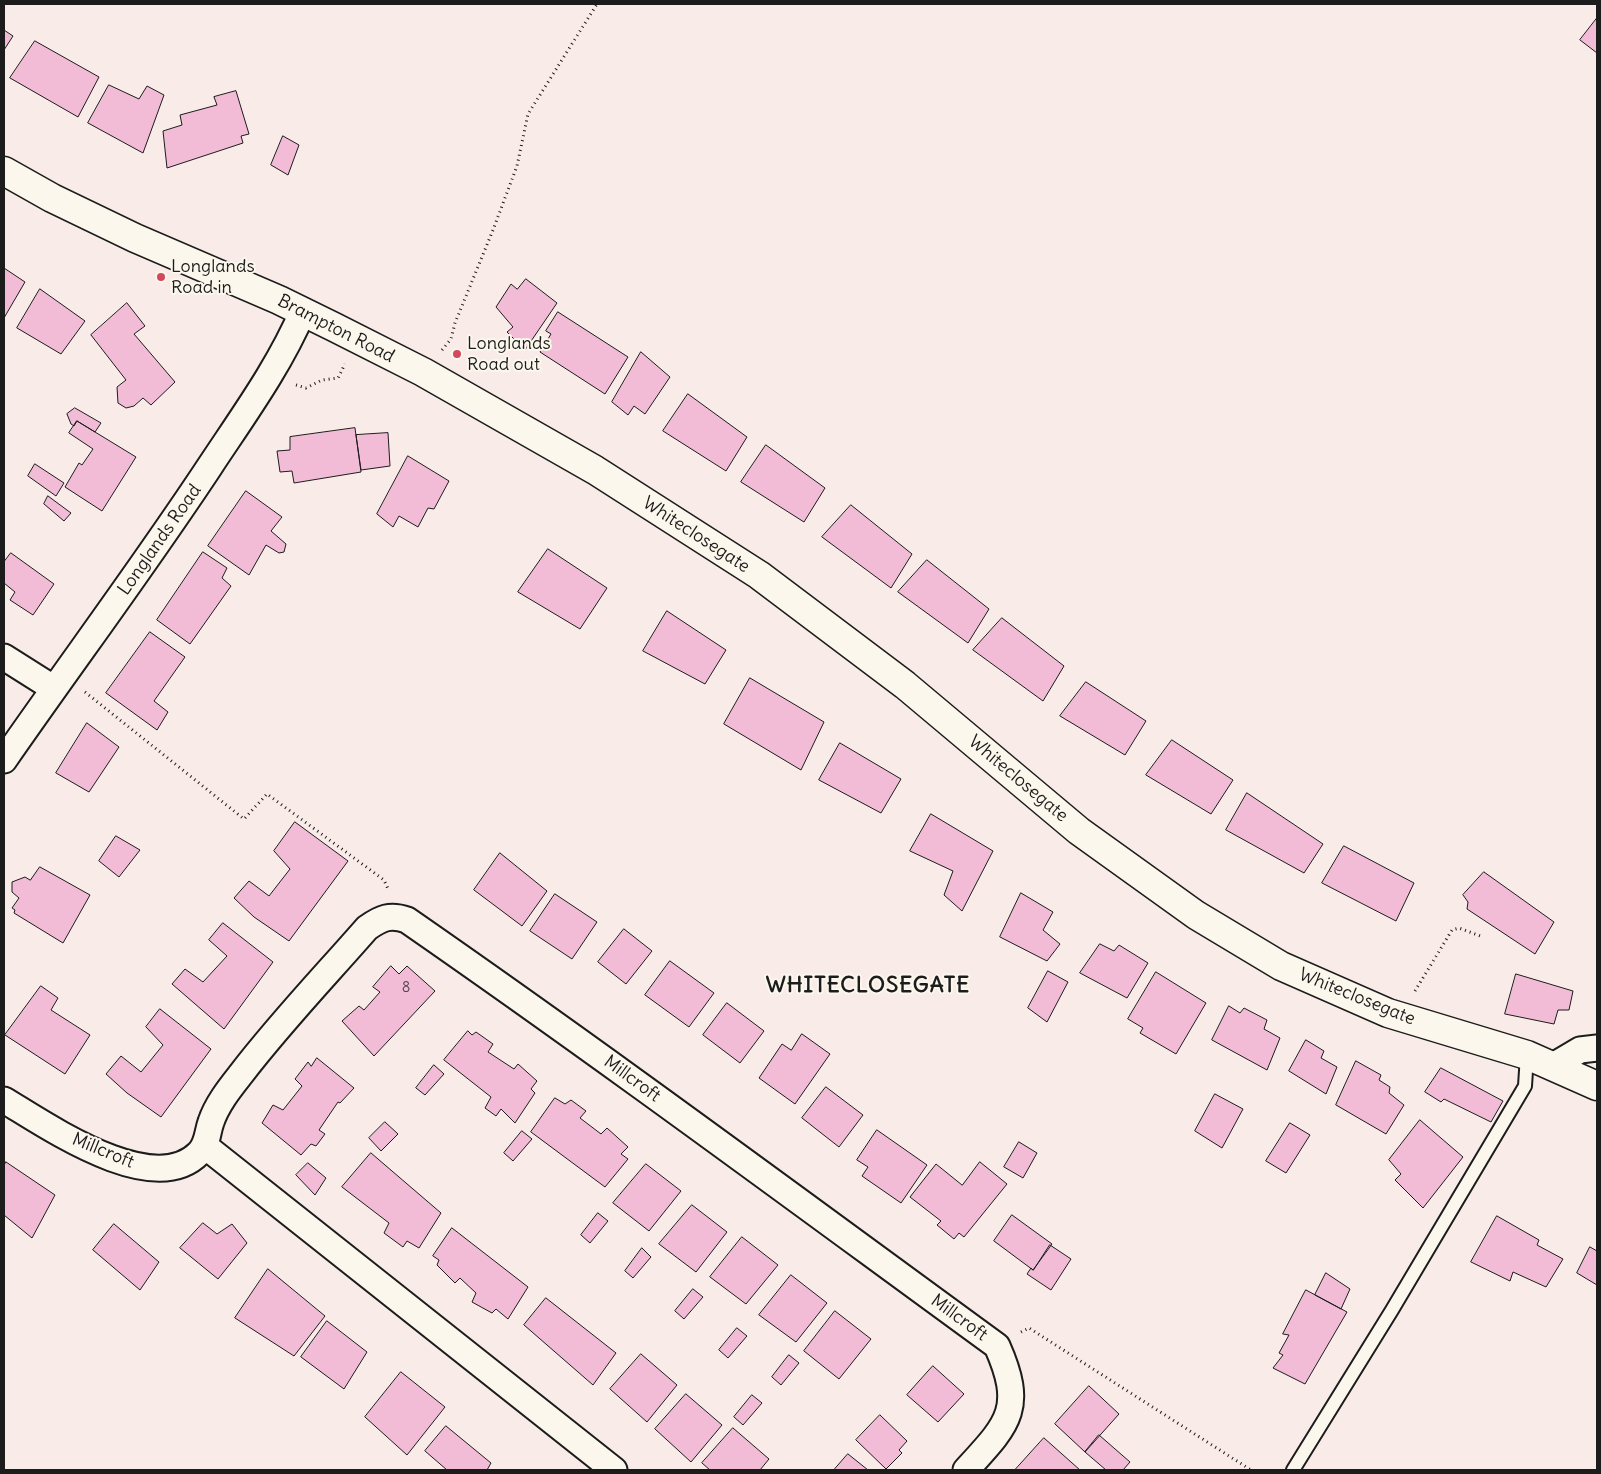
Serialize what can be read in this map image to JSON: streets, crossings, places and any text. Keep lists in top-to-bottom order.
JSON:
{
  "streets": {
    "main road": ["Brampton Road", "Whiteclosegate"],
    "street": ["Longlands Road", "Millcroft"]
  },
  "crossings": [
    ["Brampton Road", "Whiteclosegate"],
    ["Brampton Road", "Longlands Road"]
  ],
  "districts": ["WHITECLOSEGATE"],
  "places": ["Longlands Road in", "Longlands Road out"],
  "house_numbers": ["8"]
}
